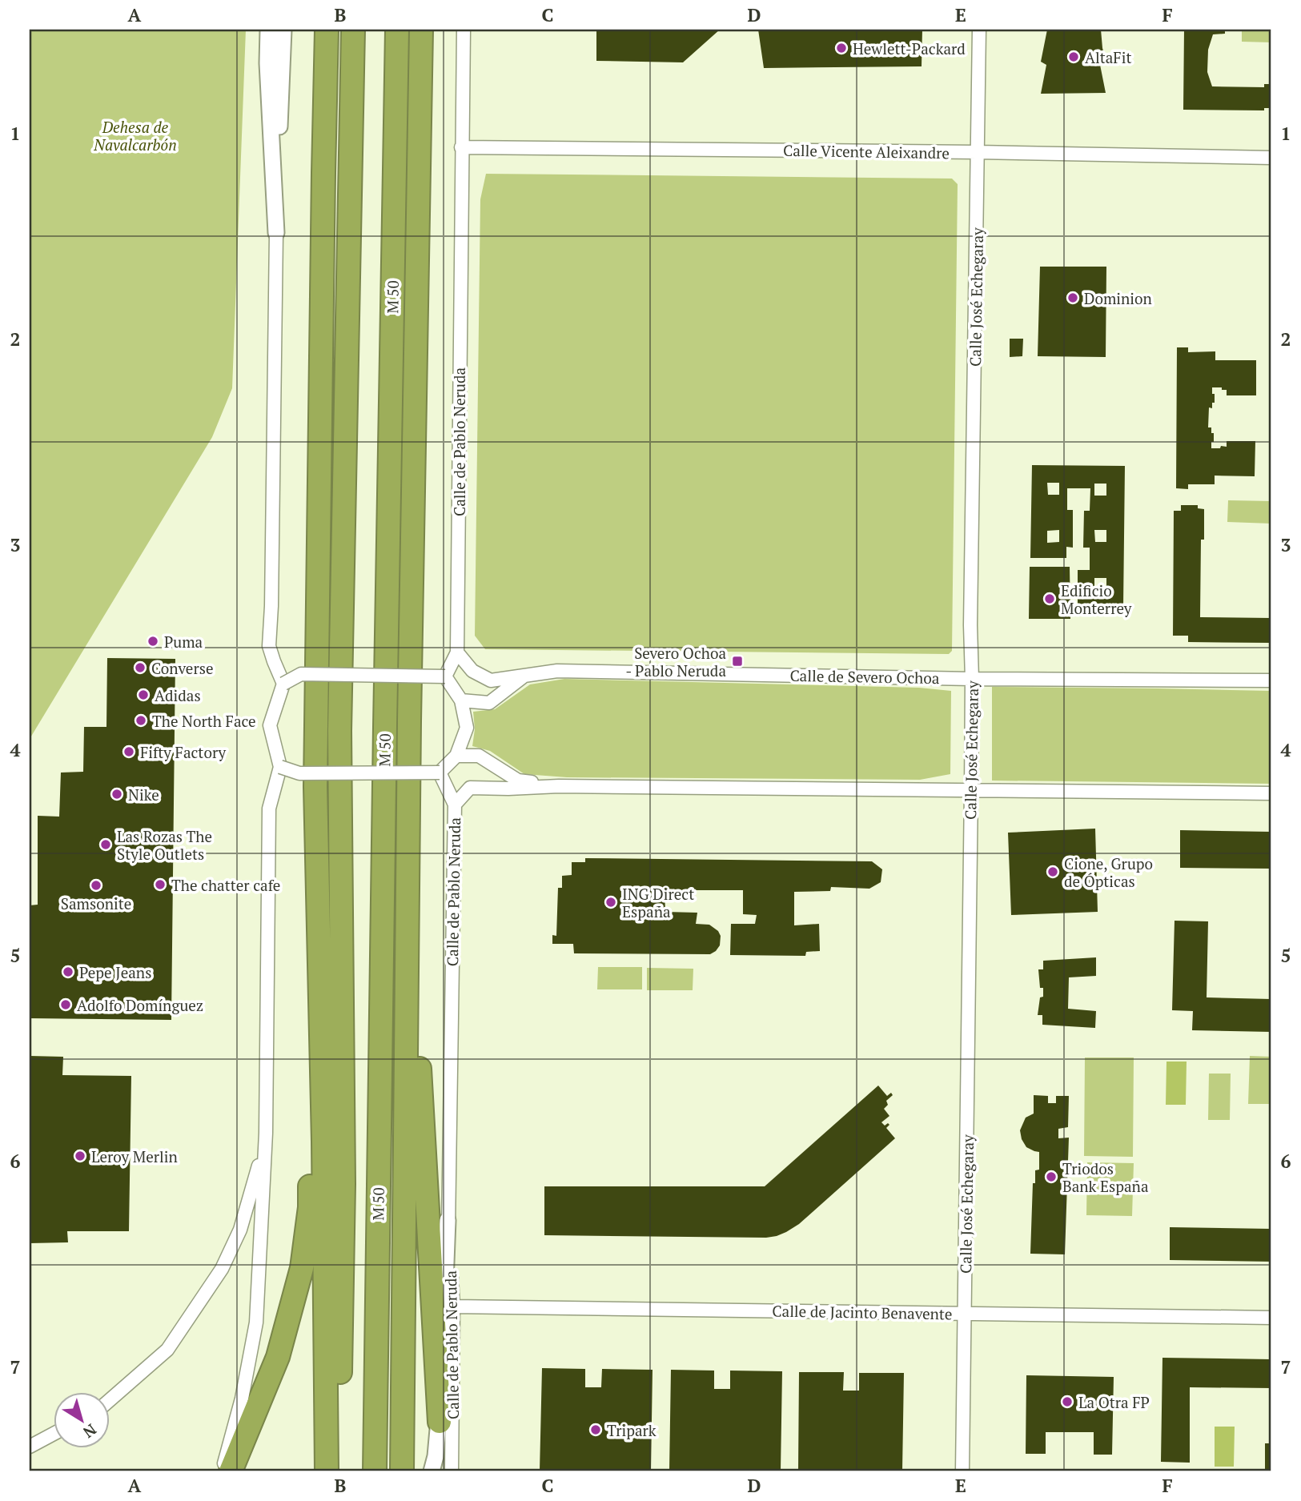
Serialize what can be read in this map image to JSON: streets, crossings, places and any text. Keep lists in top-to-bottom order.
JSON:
{
  "streets": {
    "highway": ["M 50"],
    "street": [
      "Calle Vicente Aleixandre",
      "Calle José Echegaray",
      "Calle de Pablo Neruda",
      "Calle de Severo Ochoa",
      "Calle de Jacinto Benavente"
    ]
  },
  "crossings": [
    ["Calle Vicente Aleixandre", "Calle José Echegaray"],
    ["Calle Vicente Aleixandre", "Calle de Pablo Neruda"],
    ["Calle José Echegaray", "Calle de Severo Ochoa"],
    ["Calle José Echegaray", "Calle de Jacinto Benavente"],
    ["Calle de Pablo Neruda", "Calle de Severo Ochoa"],
    ["Calle de Pablo Neruda", "Calle de Jacinto Benavente"]
  ],
  "parks": ["Dehesa de Navalcarbón"],
  "places": {
    "other": [
      "Hewlett-Packard",
      "AltaFit",
      "Dominion",
      "Edificio Monterrey",
      "Puma",
      "Converse",
      "Adidas",
      "The North Face",
      "Fifty Factory",
      "Nike",
      "Las Rozas The Style Outlets",
      "Cione, Grupo de Ópticas",
      "The chatter cafe",
      "Samsonite",
      "ING Direct España",
      "Pepe Jeans",
      "Adolfo Domínguez",
      "Leroy Merlin",
      "Triodos Bank España",
      "La Otra FP",
      "Tripark"
    ],
    "transit": ["Severo Ochoa - Pablo Neruda"]
  },
  "north": "bottom right",
  "grid": {
    "columns": [
      "A",
      "B",
      "C",
      "D",
      "E",
      "F"
    ],
    "rows": [
      "1",
      "2",
      "3",
      "4",
      "5",
      "6",
      "7"
    ]
  }
}
